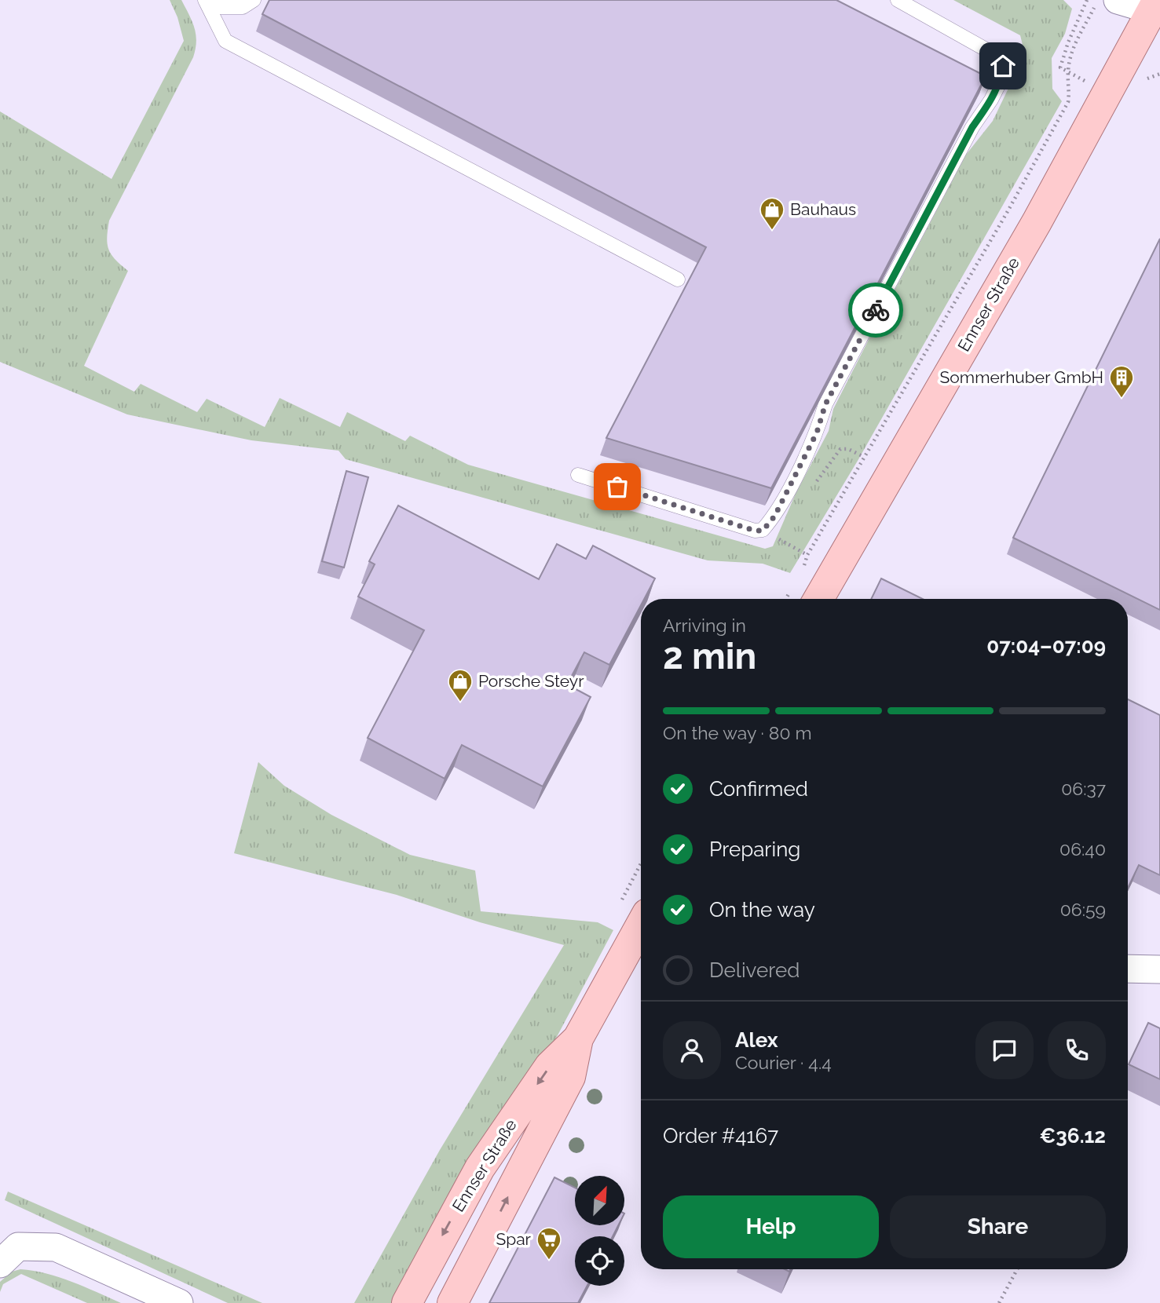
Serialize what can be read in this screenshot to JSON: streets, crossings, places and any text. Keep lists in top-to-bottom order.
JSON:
{
  "streets": {
    "main road": ["Ennser Straße"]
  },
  "places": {
    "shop": ["Bauhaus", "Porsche Steyr"],
    "building": ["Sommerhuber GmbH"],
    "supermarket": ["Spar"]
  },
  "north": "top right",
  "page": {
    "heading": ["2 min", "Arriving in", "07:04–07:09"],
    "panel": [
      "Alex",
      "Courier · 4.4",
      "Order #4167",
      "€36.12"
    ],
    "bar": "On the way · 80 m",
    "list": [
      ["Confirmed", "06:37"],
      ["Preparing", "06:40"],
      ["On the way", "06:59"],
      "Delivered"
    ],
    "buttons": ["Help", "Share"]
  }
}
